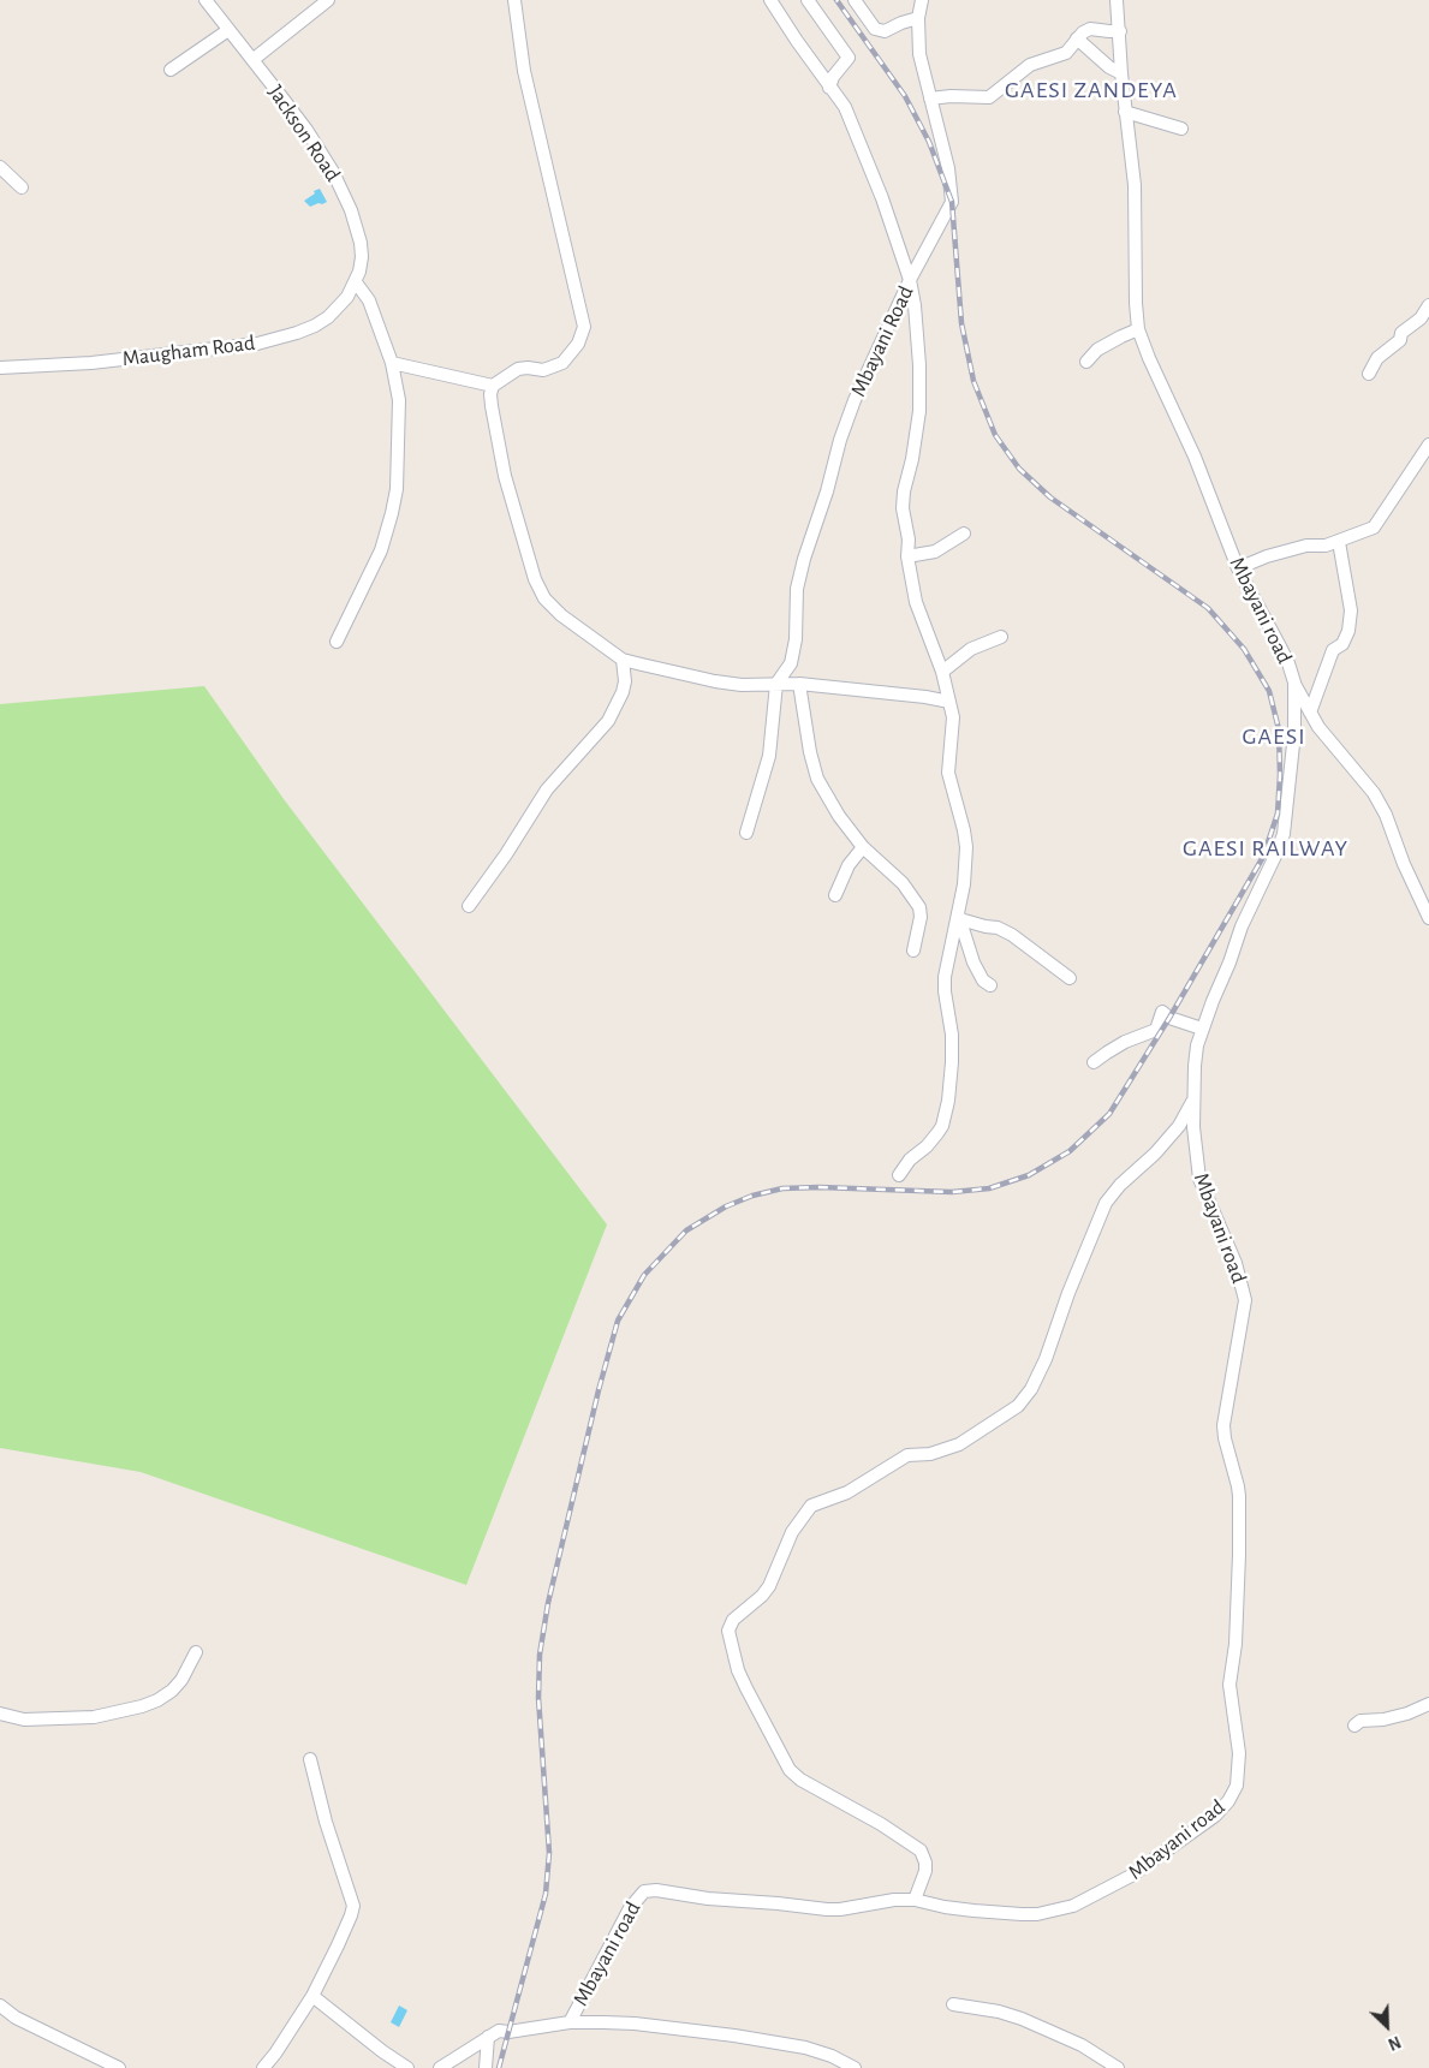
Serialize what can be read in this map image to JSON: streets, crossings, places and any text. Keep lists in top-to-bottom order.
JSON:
{
  "streets": {
    "street": [
      "Jackson Road",
      "Mbayani Road",
      "Maugham Road",
      "Mbayani road"
    ]
  },
  "crossings": [
    ["Jackson Road", "Maugham Road"]
  ],
  "districts": ["GAESI ZANDEYA", "GAESI", "GAESI RAILWAY"],
  "north": "bottom right"
}
